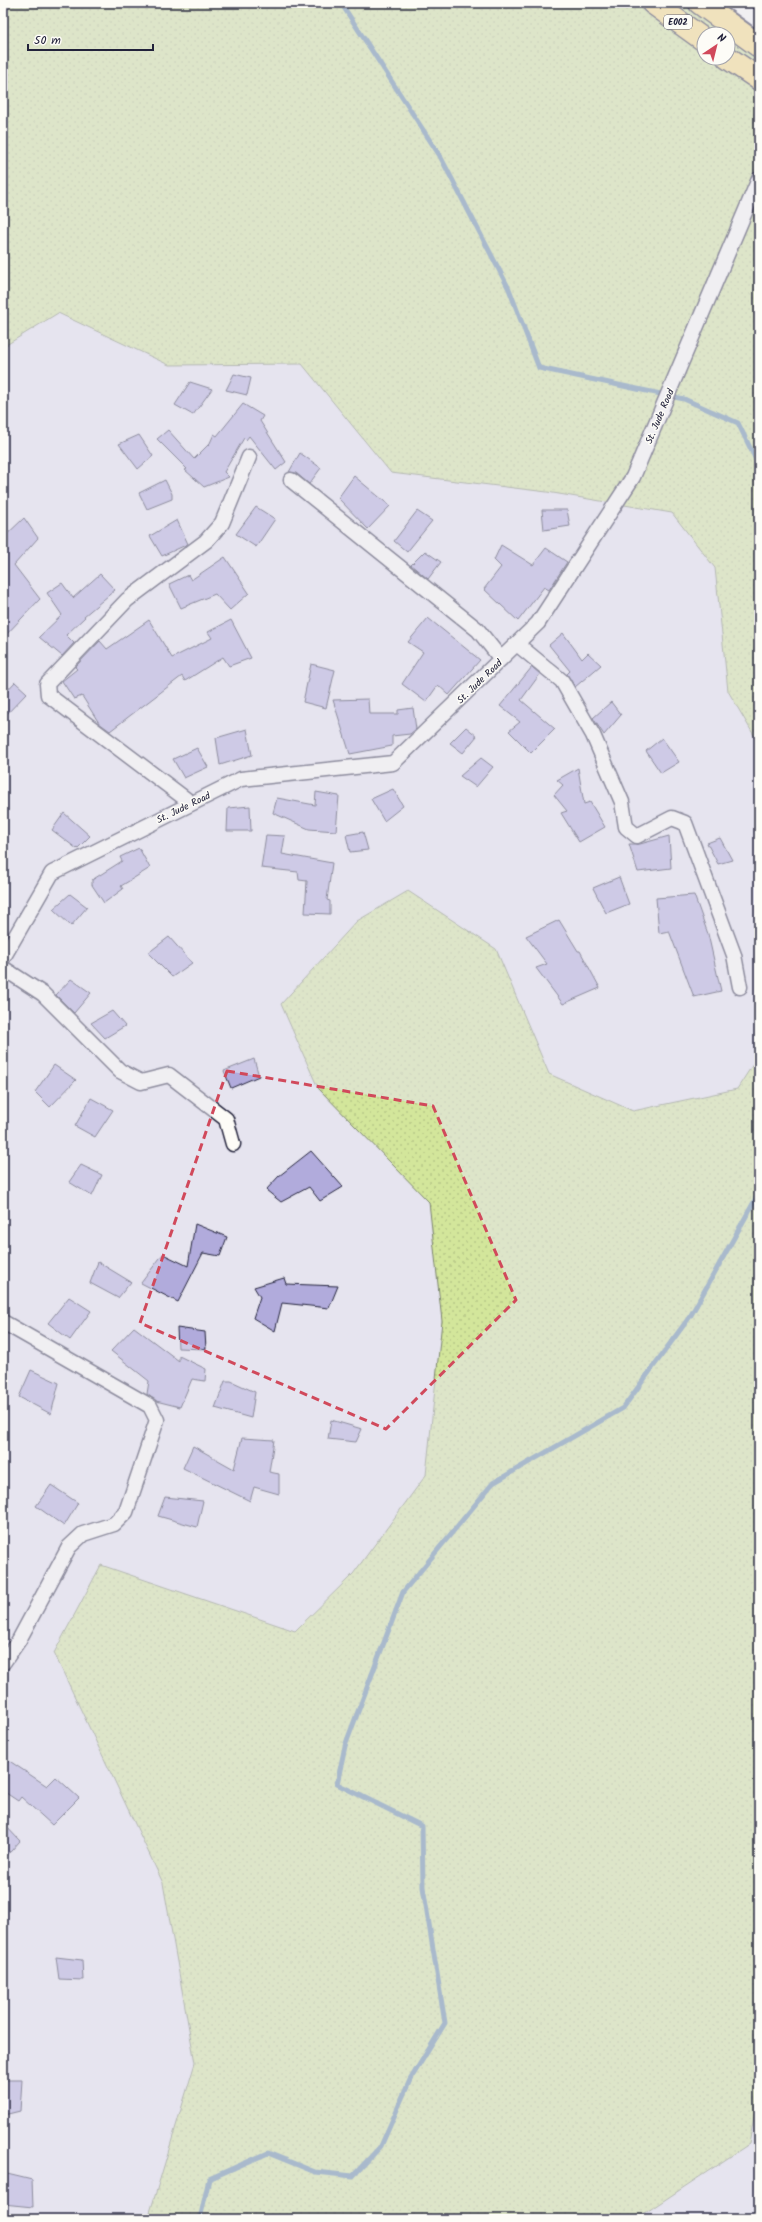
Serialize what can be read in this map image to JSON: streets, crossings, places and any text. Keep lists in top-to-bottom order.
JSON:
{
  "streets": {
    "highway": ["E002"],
    "street": ["St. Jude Road"]
  },
  "scale_bar": "50 m",
  "north": "top right"
}
